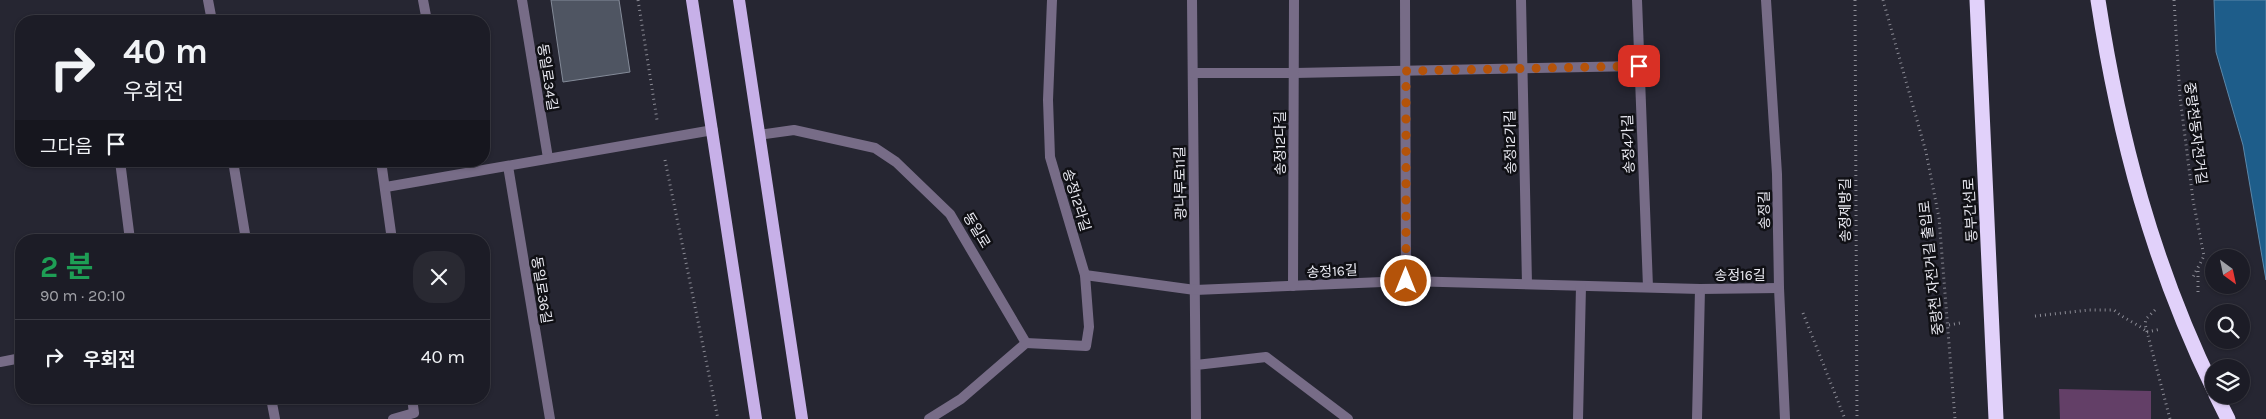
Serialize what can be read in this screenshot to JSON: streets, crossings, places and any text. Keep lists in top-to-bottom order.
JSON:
{
  "streets": {
    "highway": ["동부간선로"],
    "street": [
      "동일로34길",
      "송정12가길",
      "송정12다길",
      "송정4가길",
      "광나루로11길",
      "송정12라길",
      "송정길",
      "동일로",
      "송정16길",
      "동일로36길"
    ],
    "path": ["중랑천동자전거길", "송정제방길", "중랑천 자전거길 출입로"]
  },
  "crossings": [
    ["송정12가길", "송정16길"],
    ["송정12다길", "송정16길"],
    ["송정4가길", "송정16길"],
    ["광나루로11길", "송정16길"],
    ["송정12라길", "동일로"],
    ["송정12라길", "송정16길"],
    ["송정길", "송정16길"]
  ],
  "north": "bottom right",
  "page": {
    "turn": ["40 m", "우회전"],
    "then": "그다음",
    "heading": ["2 분", "90 m · 20:10"],
    "list": [
      {
        "name": "우회전",
        "value": "40 m"
      }
    ]
  }
}
